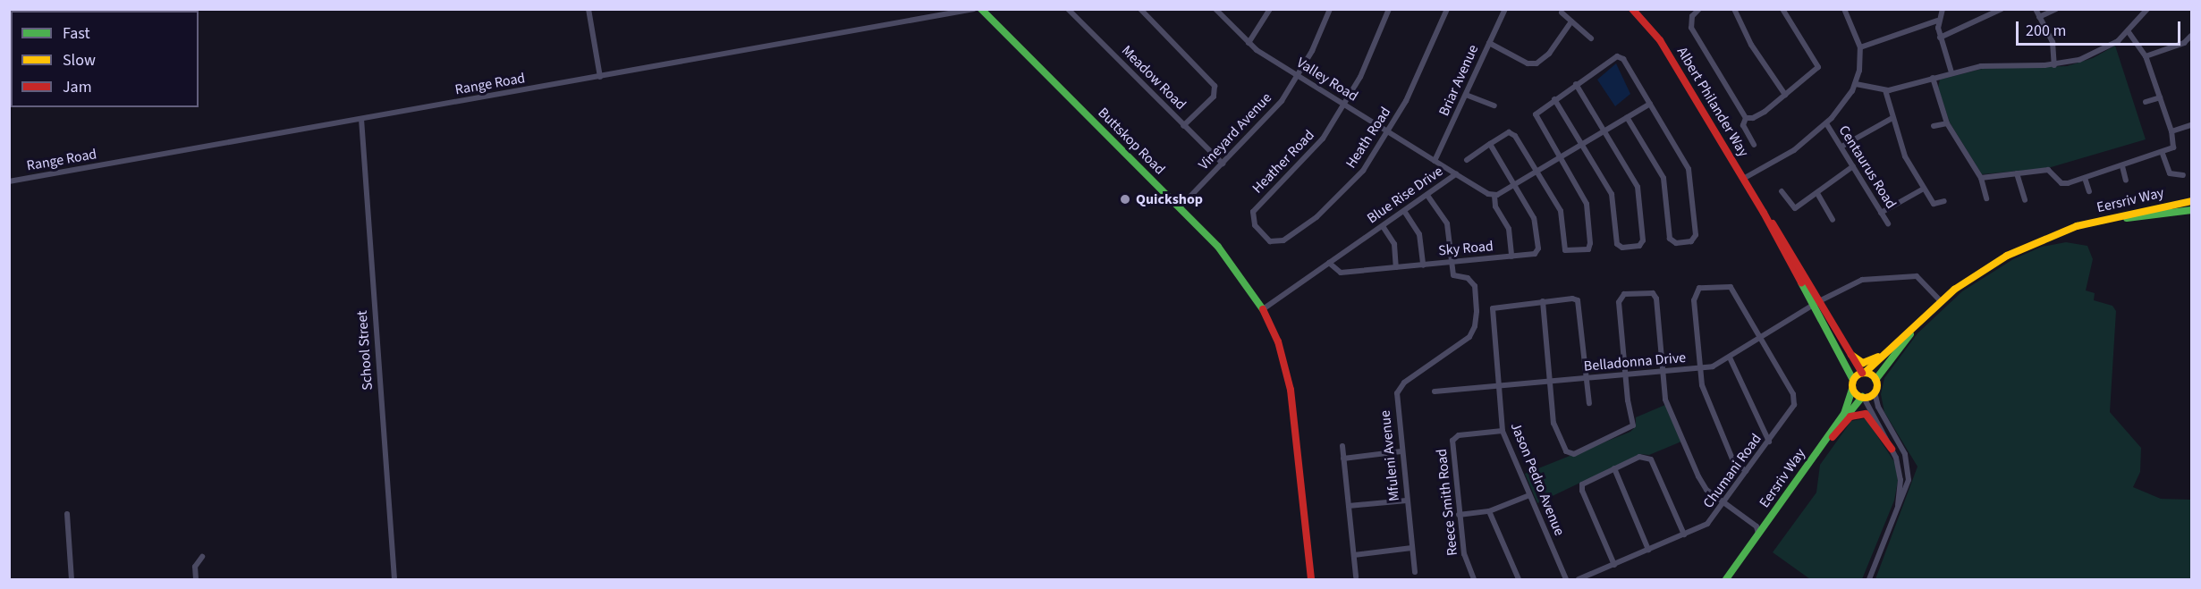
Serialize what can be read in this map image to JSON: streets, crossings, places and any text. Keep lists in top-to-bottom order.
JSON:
{
  "streets": {
    "main road": ["Albert Philander Way", "Buttskop Road", "Eersriv Way"],
    "street": [
      "Meadow Road",
      "Valley Road",
      "Briar Avenue",
      "Range Road",
      "Vineyard Avenue",
      "Heath Road",
      "Heather Road",
      "Centaurus Road",
      "Blue Rise Drive",
      "Sky Road",
      "School Street",
      "Belladonna Drive",
      "Mfuleni Avenue",
      "Chumani Road",
      "Jason Pedro Avenue",
      "Reece Smith Road"
    ]
  },
  "crossings": [
    ["Meadow Road", "Vineyard Avenue"],
    ["Valley Road", "Briar Avenue"],
    ["Valley Road", "Vineyard Avenue"],
    ["Valley Road", "Heath Road"],
    ["Valley Road", "Heather Road"],
    ["Valley Road", "Blue Rise Drive"],
    ["Range Road", "School Street"],
    ["Albert Philander Way", "Eersriv Way"],
    ["Albert Philander Way", "Belladonna Drive"],
    ["Vineyard Avenue", "Buttskop Road"],
    ["Heath Road", "Heather Road"],
    ["Buttskop Road", "Blue Rise Drive"],
    ["Blue Rise Drive", "Sky Road"],
    ["Eersriv Way", "Belladonna Drive"],
    ["Sky Road", "Mfuleni Avenue"],
    ["Belladonna Drive", "Chumani Road"],
    ["Belladonna Drive", "Jason Pedro Avenue"],
    ["Jason Pedro Avenue", "Reece Smith Road"]
  ],
  "places": ["Quickshop"],
  "legend": ["Fast", "Slow", "Jam"],
  "scale_bar": "200 m"
}
